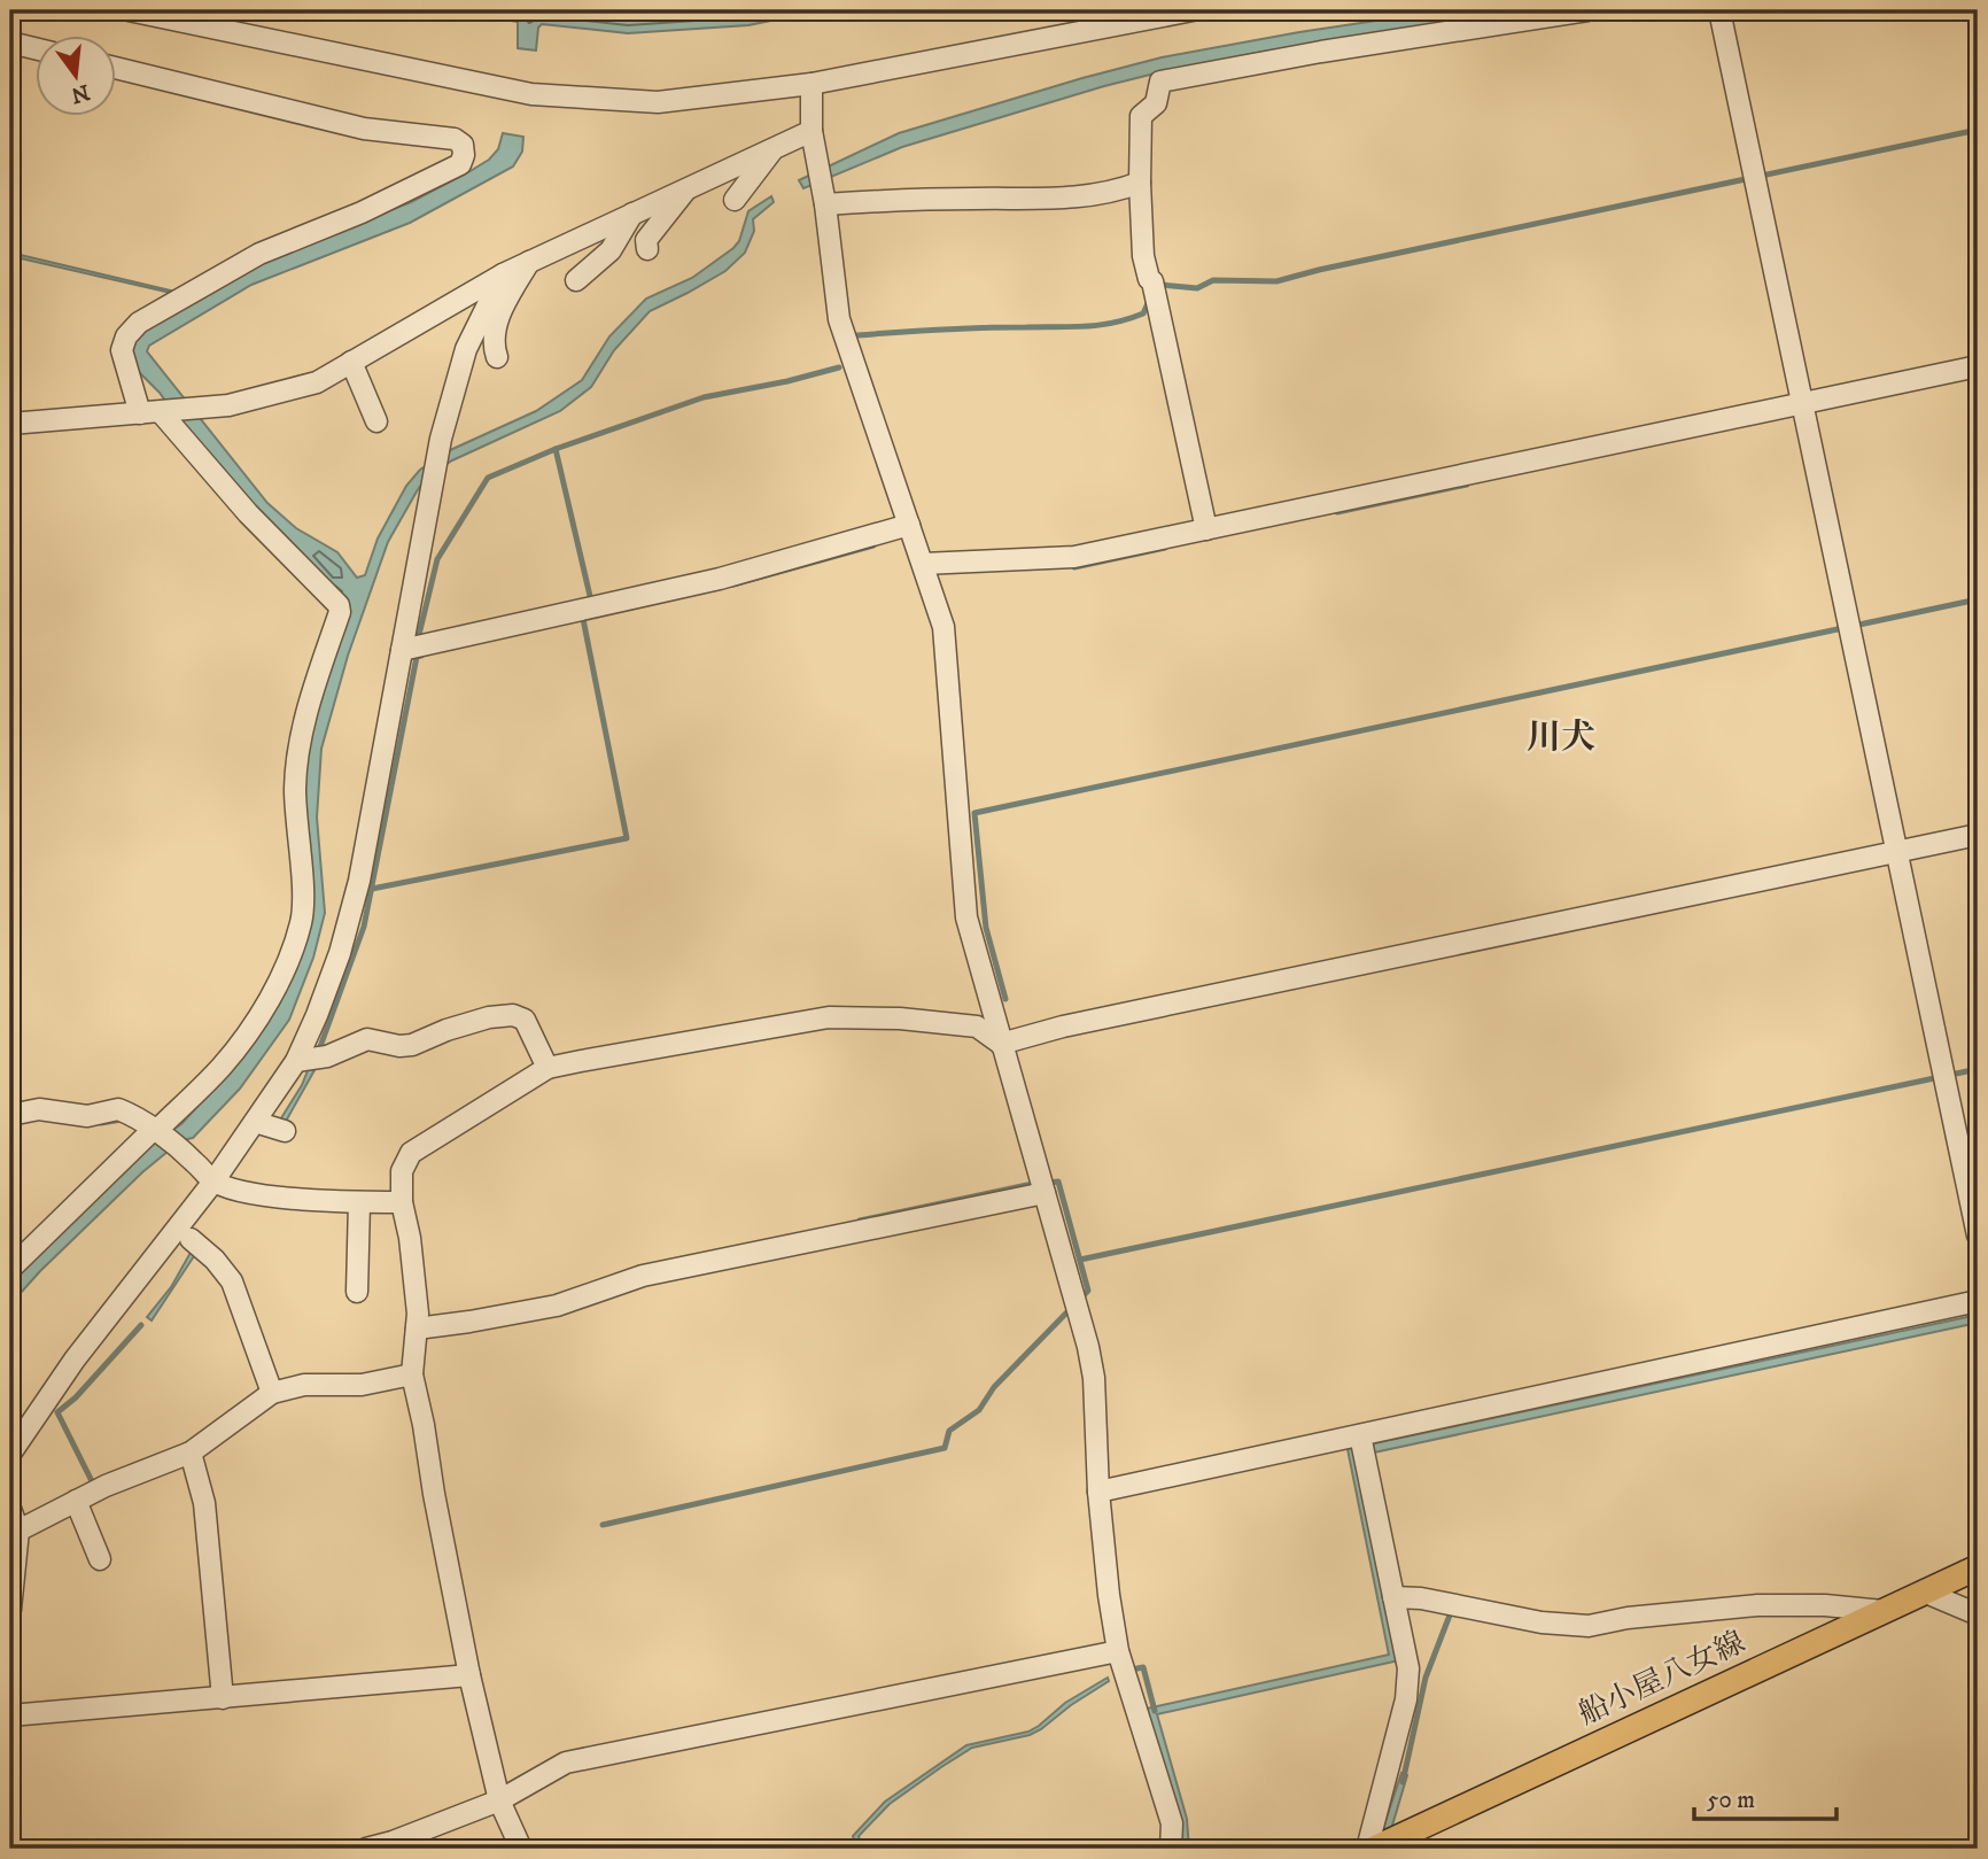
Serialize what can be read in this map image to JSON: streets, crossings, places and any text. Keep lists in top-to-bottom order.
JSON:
{
  "streets": {
    "main road": ["船小屋八女線"]
  },
  "districts": ["川犬"],
  "scale_bar": "50 m",
  "north": "bottom"
}
